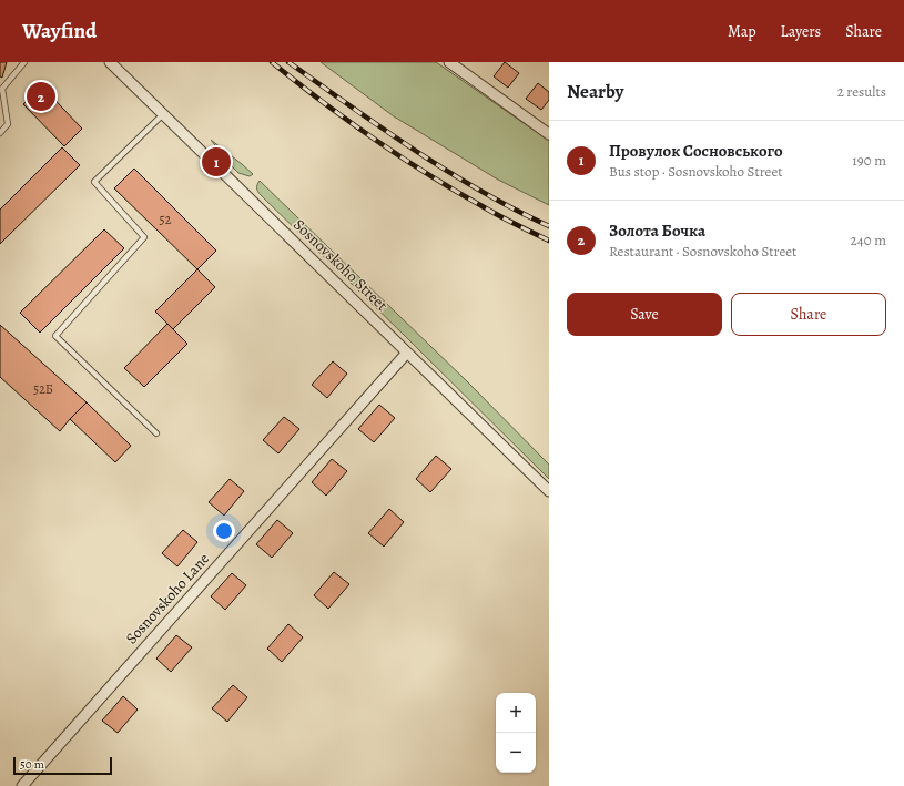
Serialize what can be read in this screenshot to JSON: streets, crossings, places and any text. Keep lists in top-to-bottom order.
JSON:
{
  "streets": {
    "street": ["Sosnovskoho Street", "Sosnovskoho Lane"]
  },
  "crossings": [
    ["Sosnovskoho Street", "Sosnovskoho Lane"]
  ],
  "house_numbers": ["52", "52Б"],
  "scale_bar": "50 m",
  "page": {
    "header": "Wayfind",
    "nav": ["Map", "Layers", "Share"],
    "heading": ["Nearby", "2 results"],
    "pins": ["2", "1"],
    "list": [
      {
        "mark": "1",
        "name": "Провулок Сосновського",
        "note": "Bus stop · Sosnovskoho Street",
        "value": "190 m"
      },
      {
        "mark": "2",
        "name": "Золота Бочка",
        "note": "Restaurant · Sosnovskoho Street",
        "value": "240 m"
      }
    ],
    "buttons": ["Save", "Share"],
    "map_buttons": ["+", "−"],
    "scale": "50 m"
  }
}
